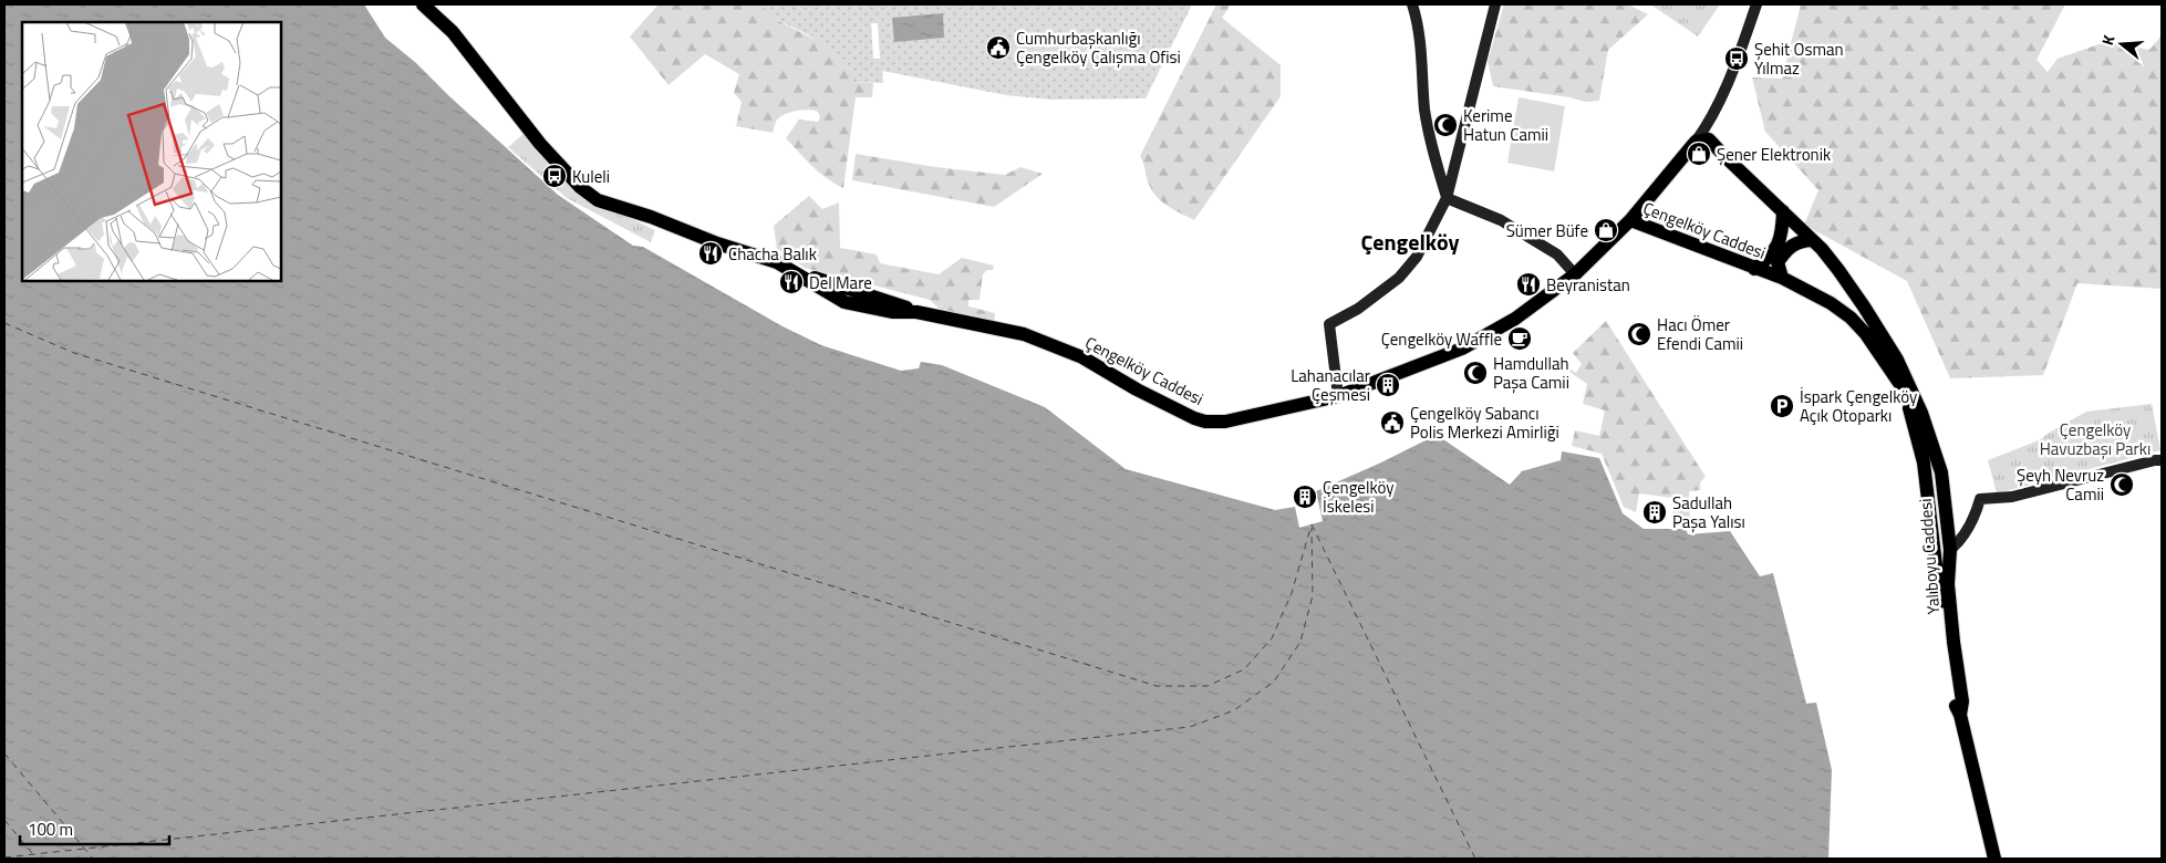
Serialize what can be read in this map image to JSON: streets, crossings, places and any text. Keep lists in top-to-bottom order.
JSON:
{
  "streets": {
    "main road": ["Çengelköy Caddesi", "Yalıboyu Caddesi"]
  },
  "crossings": [
    ["Çengelköy Caddesi", "Yalıboyu Caddesi"]
  ],
  "districts": ["Çengelköy"],
  "parks": ["Çengelköy Havuzbaşı Parkı"],
  "places": {
    "public building": ["Cumhurbaşkanlığı Çengelköy Çalışma Ofisi", "Çengelköy Sabancı Polis Merkezi Amirliği"],
    "bus stop": ["Şehit Osman Yılmaz", "Kuleli"],
    "mosque": [
      "Kerime Hatun Camii",
      "Hacı Ömer Efendi Camii",
      "Hamdullah Paşa Camii",
      "Şeyh Nevruz Camii"
    ],
    "shop": ["Şener Elektronik", "Sümer Büfe"],
    "restaurant": ["Chacha Balık", "Del Mare", "Beyranistan"],
    "cafe": ["Çengelköy Waffle"],
    "building": ["Lahanacılar Çeşmesi", "Çengelköy İskelesi", "Sadullah Paşa Yalısı"],
    "parking": ["İspark Çengelköy Açık Otoparkı"]
  },
  "scale_bar": "100 m",
  "north": "left"
}
